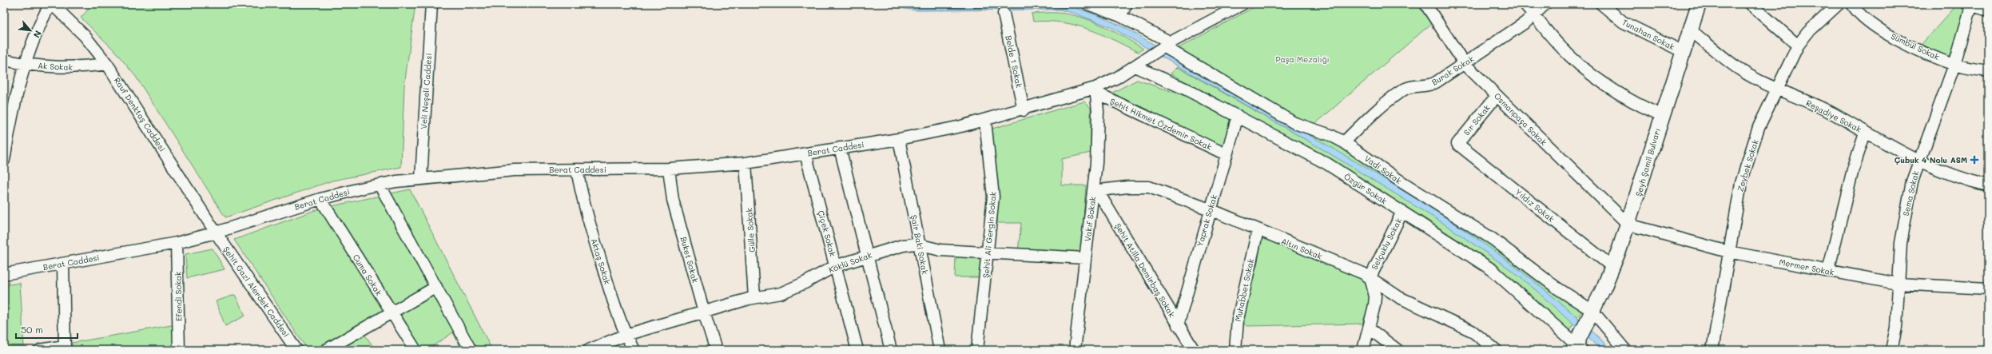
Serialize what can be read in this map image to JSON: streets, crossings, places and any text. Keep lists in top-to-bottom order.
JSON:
{
  "streets": {
    "main road": ["Şeyh Şamil Bulvarı"],
    "street": [
      "Tunahan Sokak",
      "Sümbül Sokak",
      "Belde 1 Sokak",
      "Ak Sokak",
      "Burak Sokak",
      "Veli Neşeli Caddesi",
      "Rauf Denktaş Caddesi",
      "Reşadiye Sokak",
      "Osmanpaşa Sokak",
      "Sır Sokak",
      "Şehit Hikmet Özdemir Sokak",
      "Berat Caddesi",
      "Zeybek Sokak",
      "Vadi Sokak",
      "Özgür Sokak",
      "Sema Sokak",
      "Yıldız Sokak",
      "Vakıf Sokak",
      "Yaprak Sokak",
      "Gülle Sokak",
      "Çiçek Sokak",
      "Şehit Ali Gergin Sokak",
      "Selçuklu Sokak",
      "Şair Baki Sokak",
      "Altın Sokak",
      "Buket Sokak",
      "Aktaş Sokak",
      "Köklü Sokak",
      "Mermer Sokak",
      "Şehit Atilla Demirbaş Sokak",
      "Cuma Sokak",
      "Muhabbet Sokak",
      "Şehit Gazi Alerdek Caddesi",
      "Efendi Sokak"
    ]
  },
  "crossings": [
    ["Tunahan Sokak", "Şeyh Şamil Bulvarı"],
    ["Sümbül Sokak", "Sema Sokak"],
    ["Belde 1 Sokak", "Berat Caddesi"],
    ["Ak Sokak", "Rauf Denktaş Caddesi"],
    ["Burak Sokak", "Osmanpaşa Sokak"],
    ["Burak Sokak", "Vadi Sokak"],
    ["Veli Neşeli Caddesi", "Berat Caddesi"],
    ["Rauf Denktaş Caddesi", "Berat Caddesi"],
    ["Rauf Denktaş Caddesi", "Şehit Gazi Alerdek Caddesi"],
    ["Reşadiye Sokak", "Şeyh Şamil Bulvarı"],
    ["Reşadiye Sokak", "Zeybek Sokak"],
    ["Reşadiye Sokak", "Sema Sokak"],
    ["Osmanpaşa Sokak", "Sır Sokak"],
    ["Osmanpaşa Sokak", "Şeyh Şamil Bulvarı"],
    ["Osmanpaşa Sokak", "Mermer Sokak"],
    ["Sır Sokak", "Yıldız Sokak"],
    ["Şehit Hikmet Özdemir Sokak", "Berat Caddesi"],
    ["Şehit Hikmet Özdemir Sokak", "Vakıf Sokak"],
    ["Şehit Hikmet Özdemir Sokak", "Yaprak Sokak"],
    ["Berat Caddesi", "Vadi Sokak"],
    ["Berat Caddesi", "Özgür Sokak"],
    ["Berat Caddesi", "Vakıf Sokak"],
    ["Berat Caddesi", "Gülle Sokak"],
    ["Berat Caddesi", "Çiçek Sokak"],
    ["Berat Caddesi", "Şehit Ali Gergin Sokak"],
    ["Berat Caddesi", "Şair Baki Sokak"],
    ["Berat Caddesi", "Buket Sokak"],
    ["Berat Caddesi", "Aktaş Sokak"],
    ["Berat Caddesi", "Cuma Sokak"],
    ["Berat Caddesi", "Şehit Gazi Alerdek Caddesi"],
    ["Berat Caddesi", "Efendi Sokak"],
    ["Şeyh Şamil Bulvarı", "Vadi Sokak"],
    ["Şeyh Şamil Bulvarı", "Özgür Sokak"],
    ["Şeyh Şamil Bulvarı", "Yıldız Sokak"],
    ["Şeyh Şamil Bulvarı", "Mermer Sokak"],
    ["Zeybek Sokak", "Mermer Sokak"],
    ["Özgür Sokak", "Yaprak Sokak"],
    ["Özgür Sokak", "Selçuklu Sokak"],
    ["Sema Sokak", "Mermer Sokak"],
    ["Vakıf Sokak", "Altın Sokak"],
    ["Vakıf Sokak", "Köklü Sokak"],
    ["Vakıf Sokak", "Şehit Atilla Demirbaş Sokak"],
    ["Yaprak Sokak", "Altın Sokak"],
    ["Yaprak Sokak", "Şehit Atilla Demirbaş Sokak"],
    ["Gülle Sokak", "Köklü Sokak"],
    ["Çiçek Sokak", "Köklü Sokak"],
    ["Şehit Ali Gergin Sokak", "Köklü Sokak"],
    ["Selçuklu Sokak", "Altın Sokak"],
    ["Şair Baki Sokak", "Köklü Sokak"],
    ["Altın Sokak", "Şehit Atilla Demirbaş Sokak"],
    ["Altın Sokak", "Muhabbet Sokak"],
    ["Buket Sokak", "Köklü Sokak"],
    ["Aktaş Sokak", "Köklü Sokak"]
  ],
  "parks": ["Paşa Mezalığı"],
  "places": {
    "health": ["Çubuk 4 Nolu ASM"]
  },
  "scale_bar": "50 m",
  "north": "bottom right"
}
